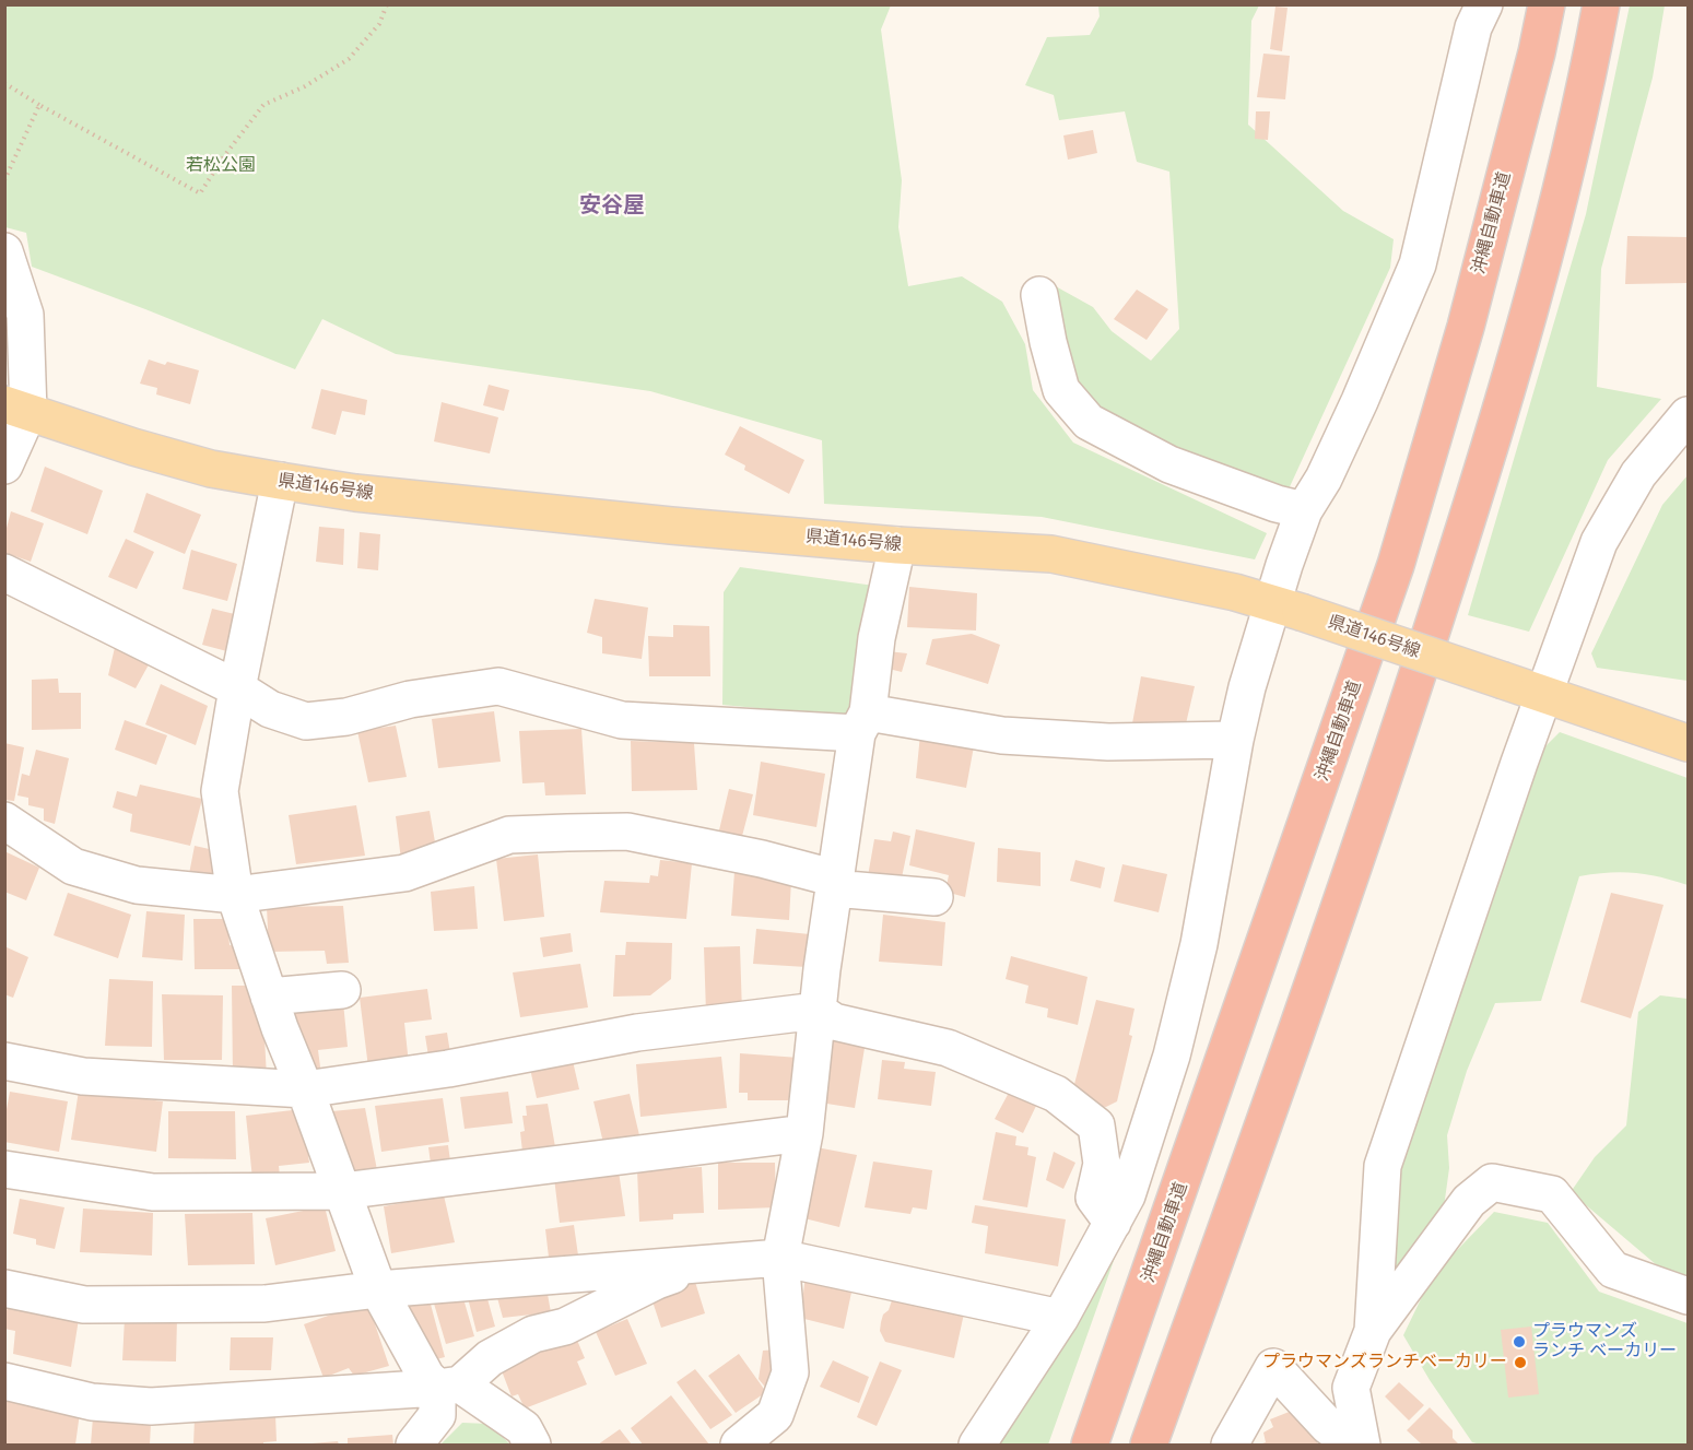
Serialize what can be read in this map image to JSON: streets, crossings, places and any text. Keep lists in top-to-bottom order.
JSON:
{
  "streets": {
    "highway": ["沖縄自動車道"],
    "main road": ["県道146号線"]
  },
  "districts": ["安谷屋"],
  "parks": ["若松公園"],
  "places": ["プラウマンズ ランチ ベーカリー", "プラウマンズランチベーカリー"]
}
